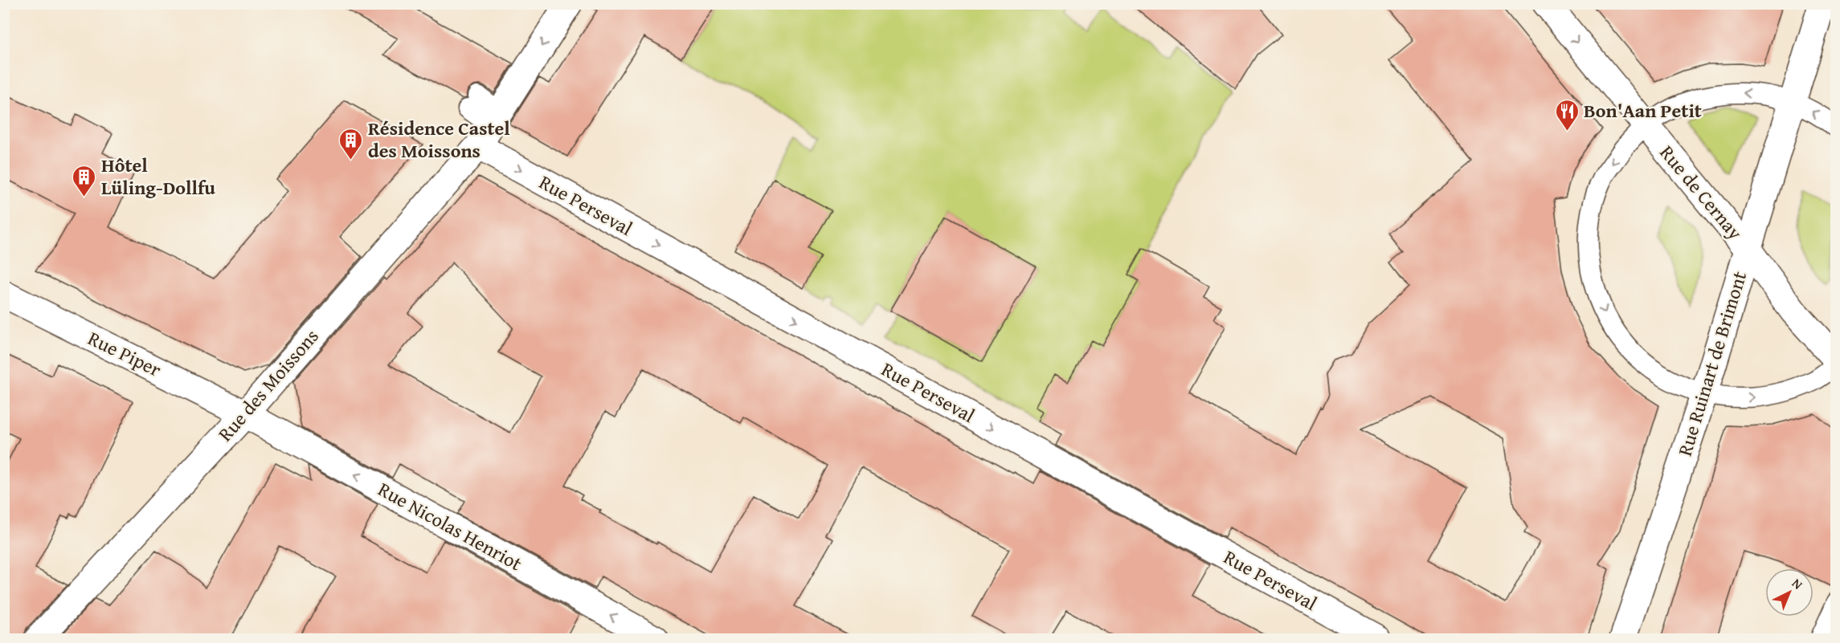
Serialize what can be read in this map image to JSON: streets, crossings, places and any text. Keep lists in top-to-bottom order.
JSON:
{
  "streets": {
    "street": [
      "Rue de Cernay",
      "Rue Perseval",
      "Rue Piper",
      "Rue Ruinart de Brimont",
      "Rue des Moissons",
      "Rue Nicolas Henriot"
    ]
  },
  "crossings": [
    ["Rue de Cernay", "Rue Ruinart de Brimont"],
    ["Rue Perseval", "Rue des Moissons"],
    ["Rue Piper", "Rue des Moissons"],
    ["Rue Piper", "Rue Nicolas Henriot"],
    ["Rue des Moissons", "Rue Nicolas Henriot"]
  ],
  "one_way": ["Rue Perseval", "Rue Nicolas Henriot"],
  "places": {
    "restaurant": ["Bon'Aan Petit"],
    "building": ["Résidence Castel des Moissons", "Hôtel Lüling-Dollfu"]
  },
  "north": "top right"
}
